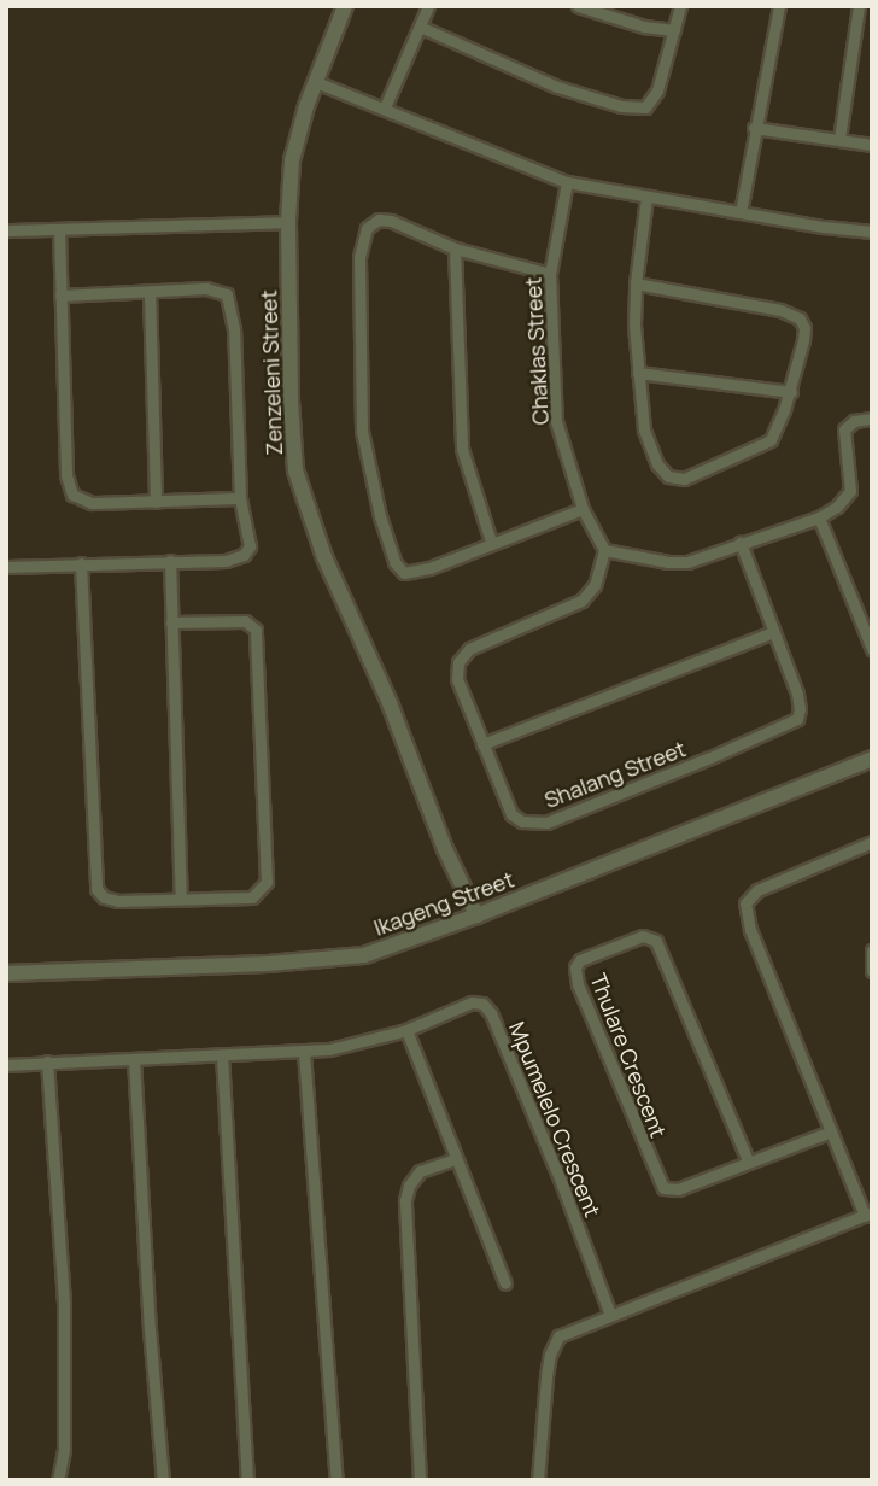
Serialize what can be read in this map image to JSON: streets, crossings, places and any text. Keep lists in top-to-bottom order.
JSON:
{
  "streets": {
    "street": [
      "Chaklas Street",
      "Zenzeleni Street",
      "Shalang Street",
      "Ikageng Street",
      "Thulare Crescent",
      "Mpumelelo Crescent"
    ]
  },
  "crossings": [
    ["Chaklas Street", "Shalang Street"],
    ["Zenzeleni Street", "Ikageng Street"]
  ]
}
